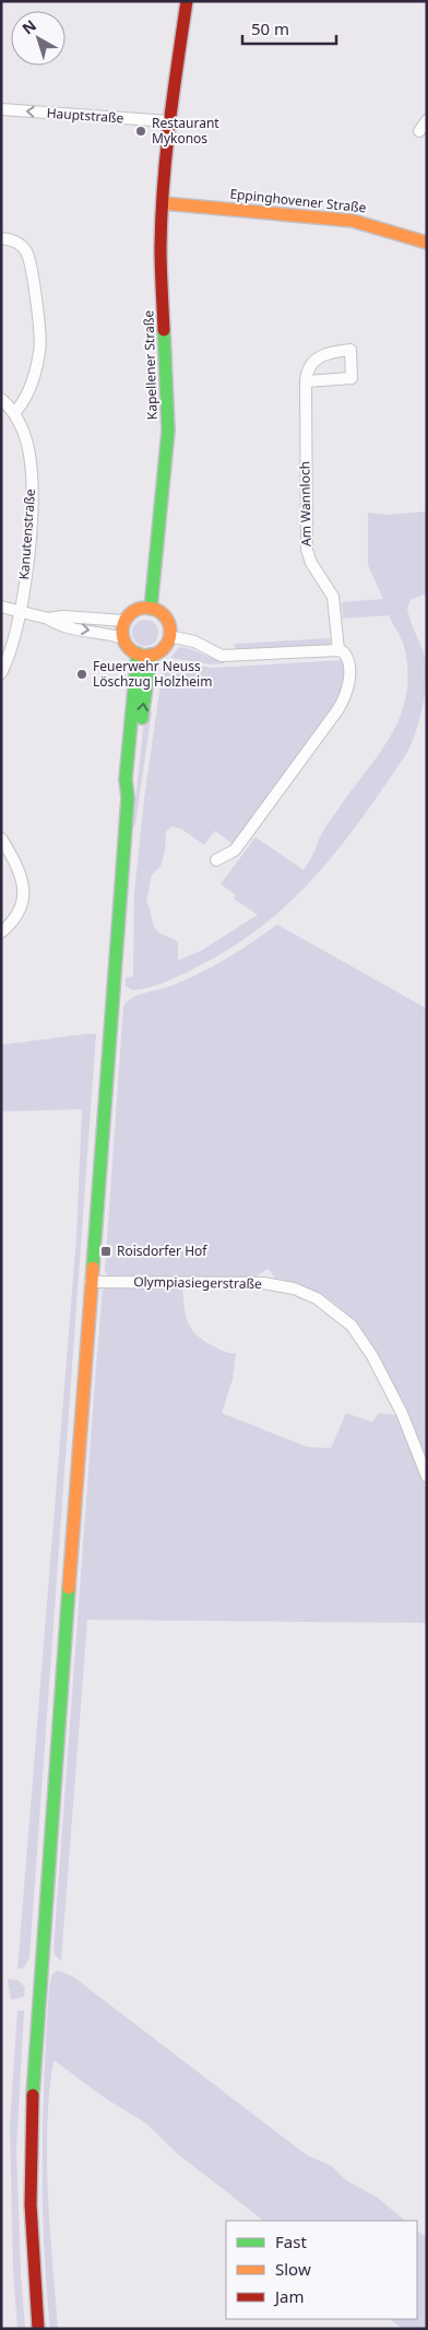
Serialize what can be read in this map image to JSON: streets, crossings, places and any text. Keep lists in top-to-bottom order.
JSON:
{
  "streets": {
    "main road": ["Eppinghovener Straße", "Kapellener Straße"],
    "street": [
      "Hauptstraße",
      "Am Wannloch",
      "Kanutenstraße",
      "Olympiasiegerstraße"
    ]
  },
  "crossings": [
    ["Hauptstraße", "Kapellener Straße"],
    ["Eppinghovener Straße", "Kapellener Straße"]
  ],
  "one_way": ["Hauptstraße"],
  "places": {
    "other": ["Restaurant Mykonos", "Feuerwehr Neuss Löschzug Holzheim"],
    "transit": ["Roisdorfer Hof"]
  },
  "legend": ["Fast", "Slow", "Jam"],
  "scale_bar": "50 m",
  "north": "top left"
}
